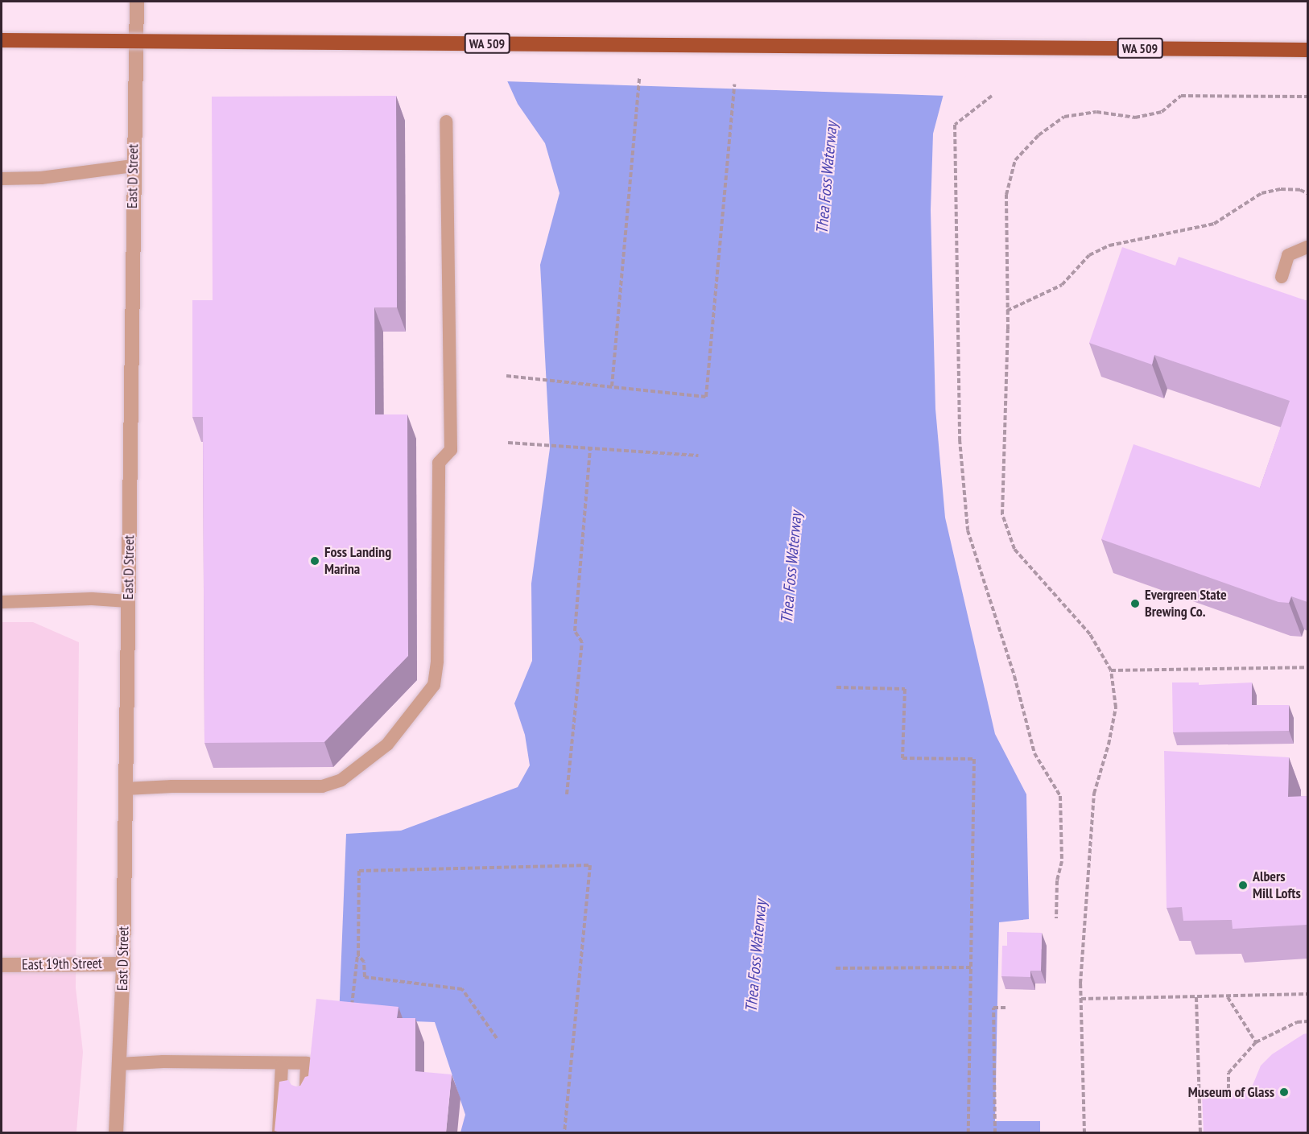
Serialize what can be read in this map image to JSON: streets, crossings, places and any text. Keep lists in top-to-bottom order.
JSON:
{
  "streets": {
    "highway": ["WA 509"],
    "street": ["East D Street", "East 19th Street"]
  },
  "crossings": [
    ["East D Street", "East 19th Street"]
  ],
  "water": ["Thea Foss Waterway"],
  "places": [
    "Foss Landing Marina",
    "Evergreen State Brewing Co.",
    "Albers Mill Lofts",
    "Museum of Glass"
  ]
}
